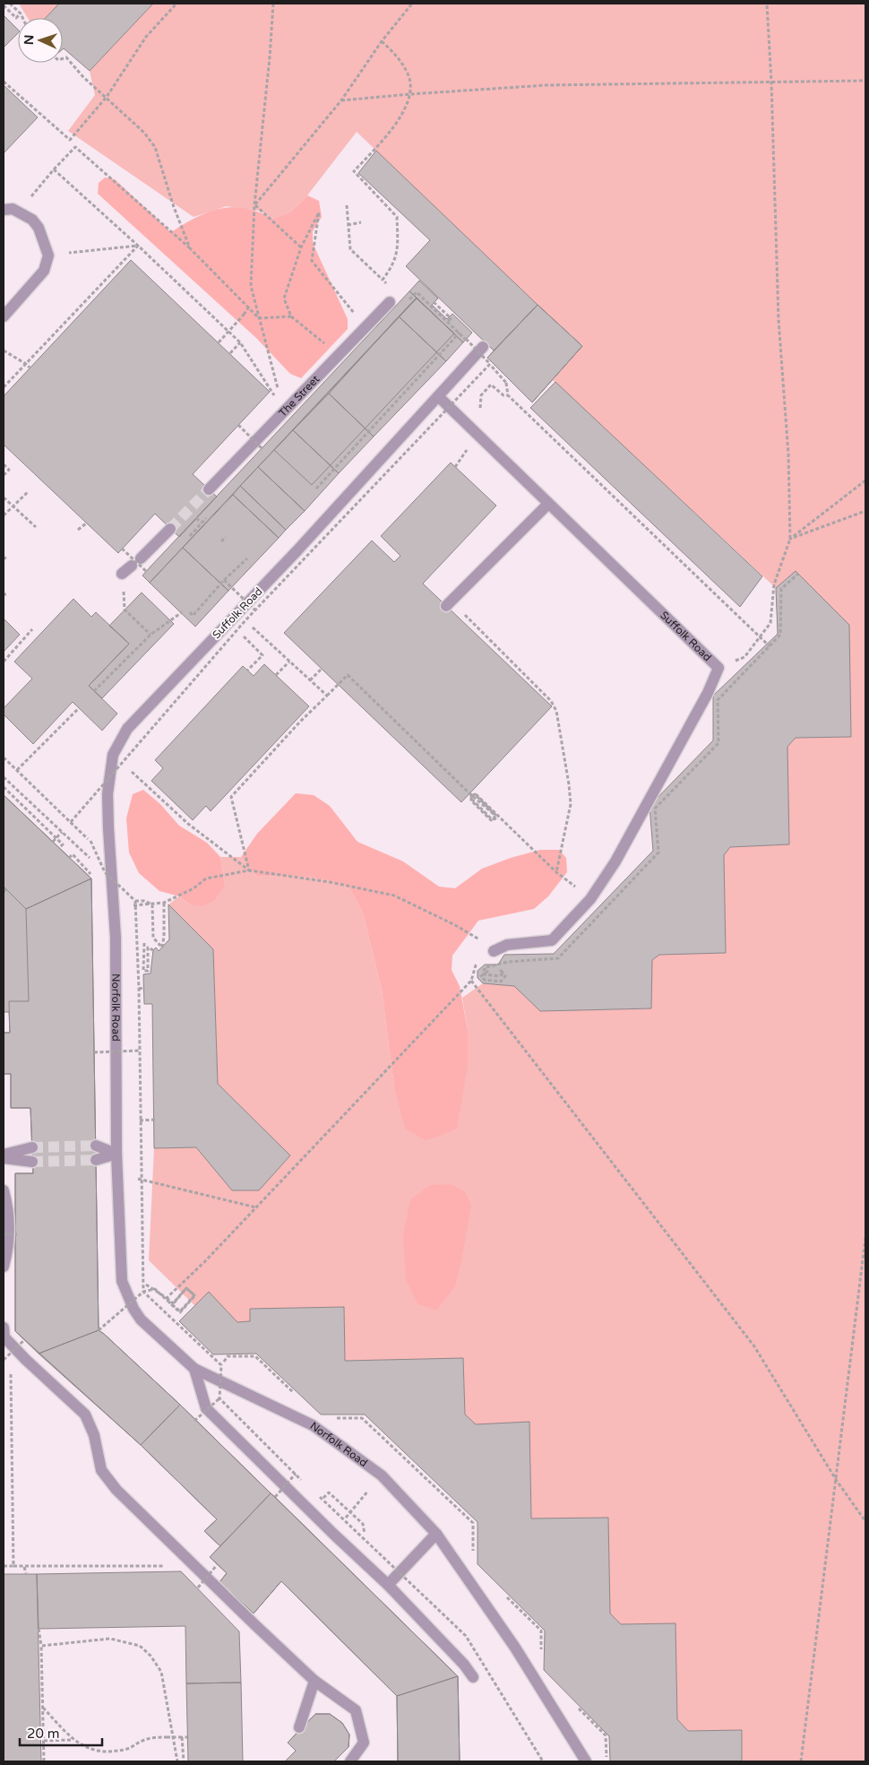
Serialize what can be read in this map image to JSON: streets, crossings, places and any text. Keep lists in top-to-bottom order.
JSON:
{
  "streets": {
    "street": ["The Street", "Suffolk Road", "Norfolk Road"]
  },
  "crossings": [
    ["Suffolk Road", "Norfolk Road"]
  ],
  "scale_bar": "20 m",
  "north": "left"
}
